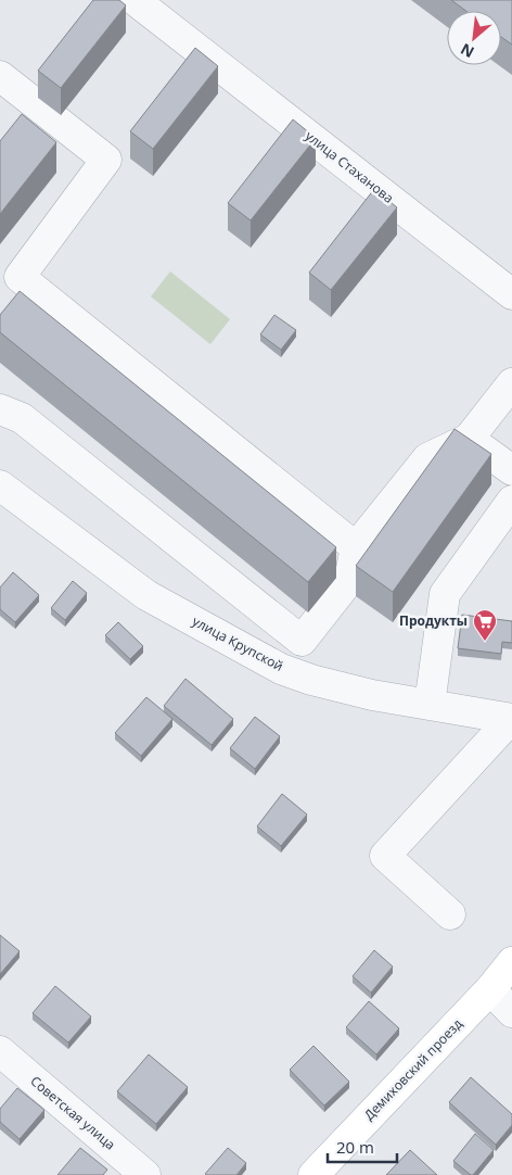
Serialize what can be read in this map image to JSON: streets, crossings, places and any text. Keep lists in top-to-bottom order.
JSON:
{
  "streets": {
    "main road": ["Демиховский проезд"],
    "street": ["улица Стаханова", "улица Крупской", "Советская улица"]
  },
  "places": {
    "supermarket": ["Продукты"]
  },
  "scale_bar": "20 m",
  "north": "bottom left"
}
